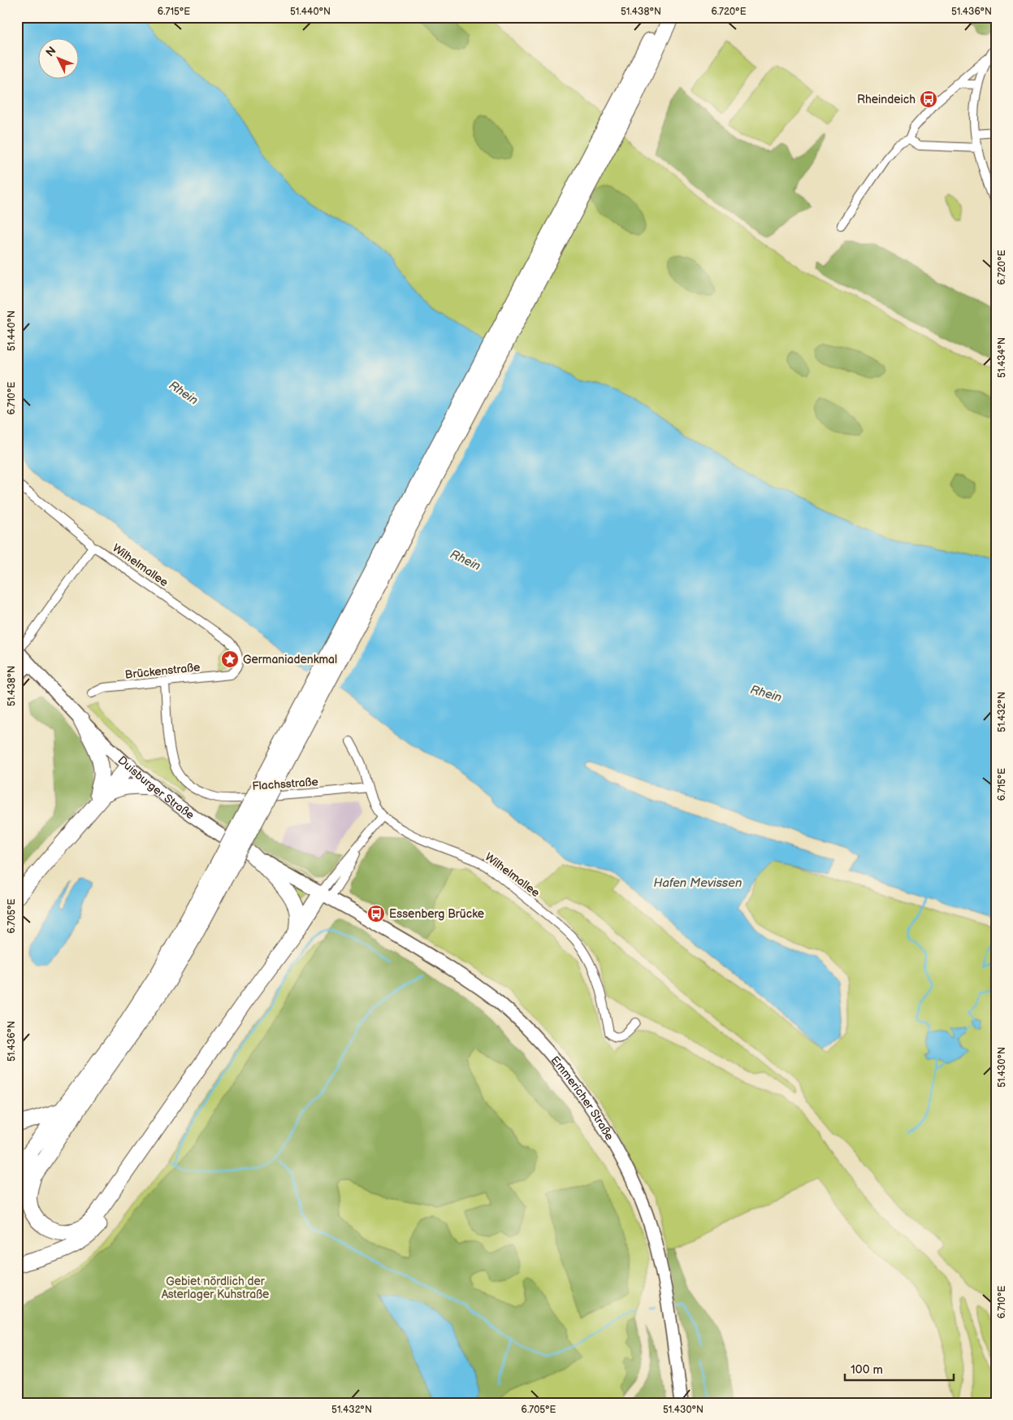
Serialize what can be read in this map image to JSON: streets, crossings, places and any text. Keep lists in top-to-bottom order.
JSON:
{
  "streets": {
    "main road": ["Duisburger Straße", "Emmericher Straße"],
    "street": ["Wilhelmallee", "Brückenstraße", "Flachsstraße"]
  },
  "crossings": [
    ["Wilhelmallee", "Brückenstraße"],
    ["Wilhelmallee", "Flachsstraße"],
    ["Brückenstraße", "Flachsstraße"],
    ["Duisburger Straße", "Emmericher Straße"]
  ],
  "water": ["Rhein", "Hafen Mevissen"],
  "parks": ["Gebiet nördlich der Asterlager Kuhstraße"],
  "places": {
    "bus stop": ["Rheindeich", "Essenberg Brücke"],
    "place": ["Germaniadenkmal"]
  },
  "scale_bar": "100 m",
  "north": "top left",
  "coordinates": [
    "6.715°E",
    "51.440°N",
    "51.438°N",
    "6.720°E",
    "51.436°N",
    "51.434°N",
    "6.710°E",
    "51.432°N",
    "6.705°E",
    "51.430°N"
  ]
}
